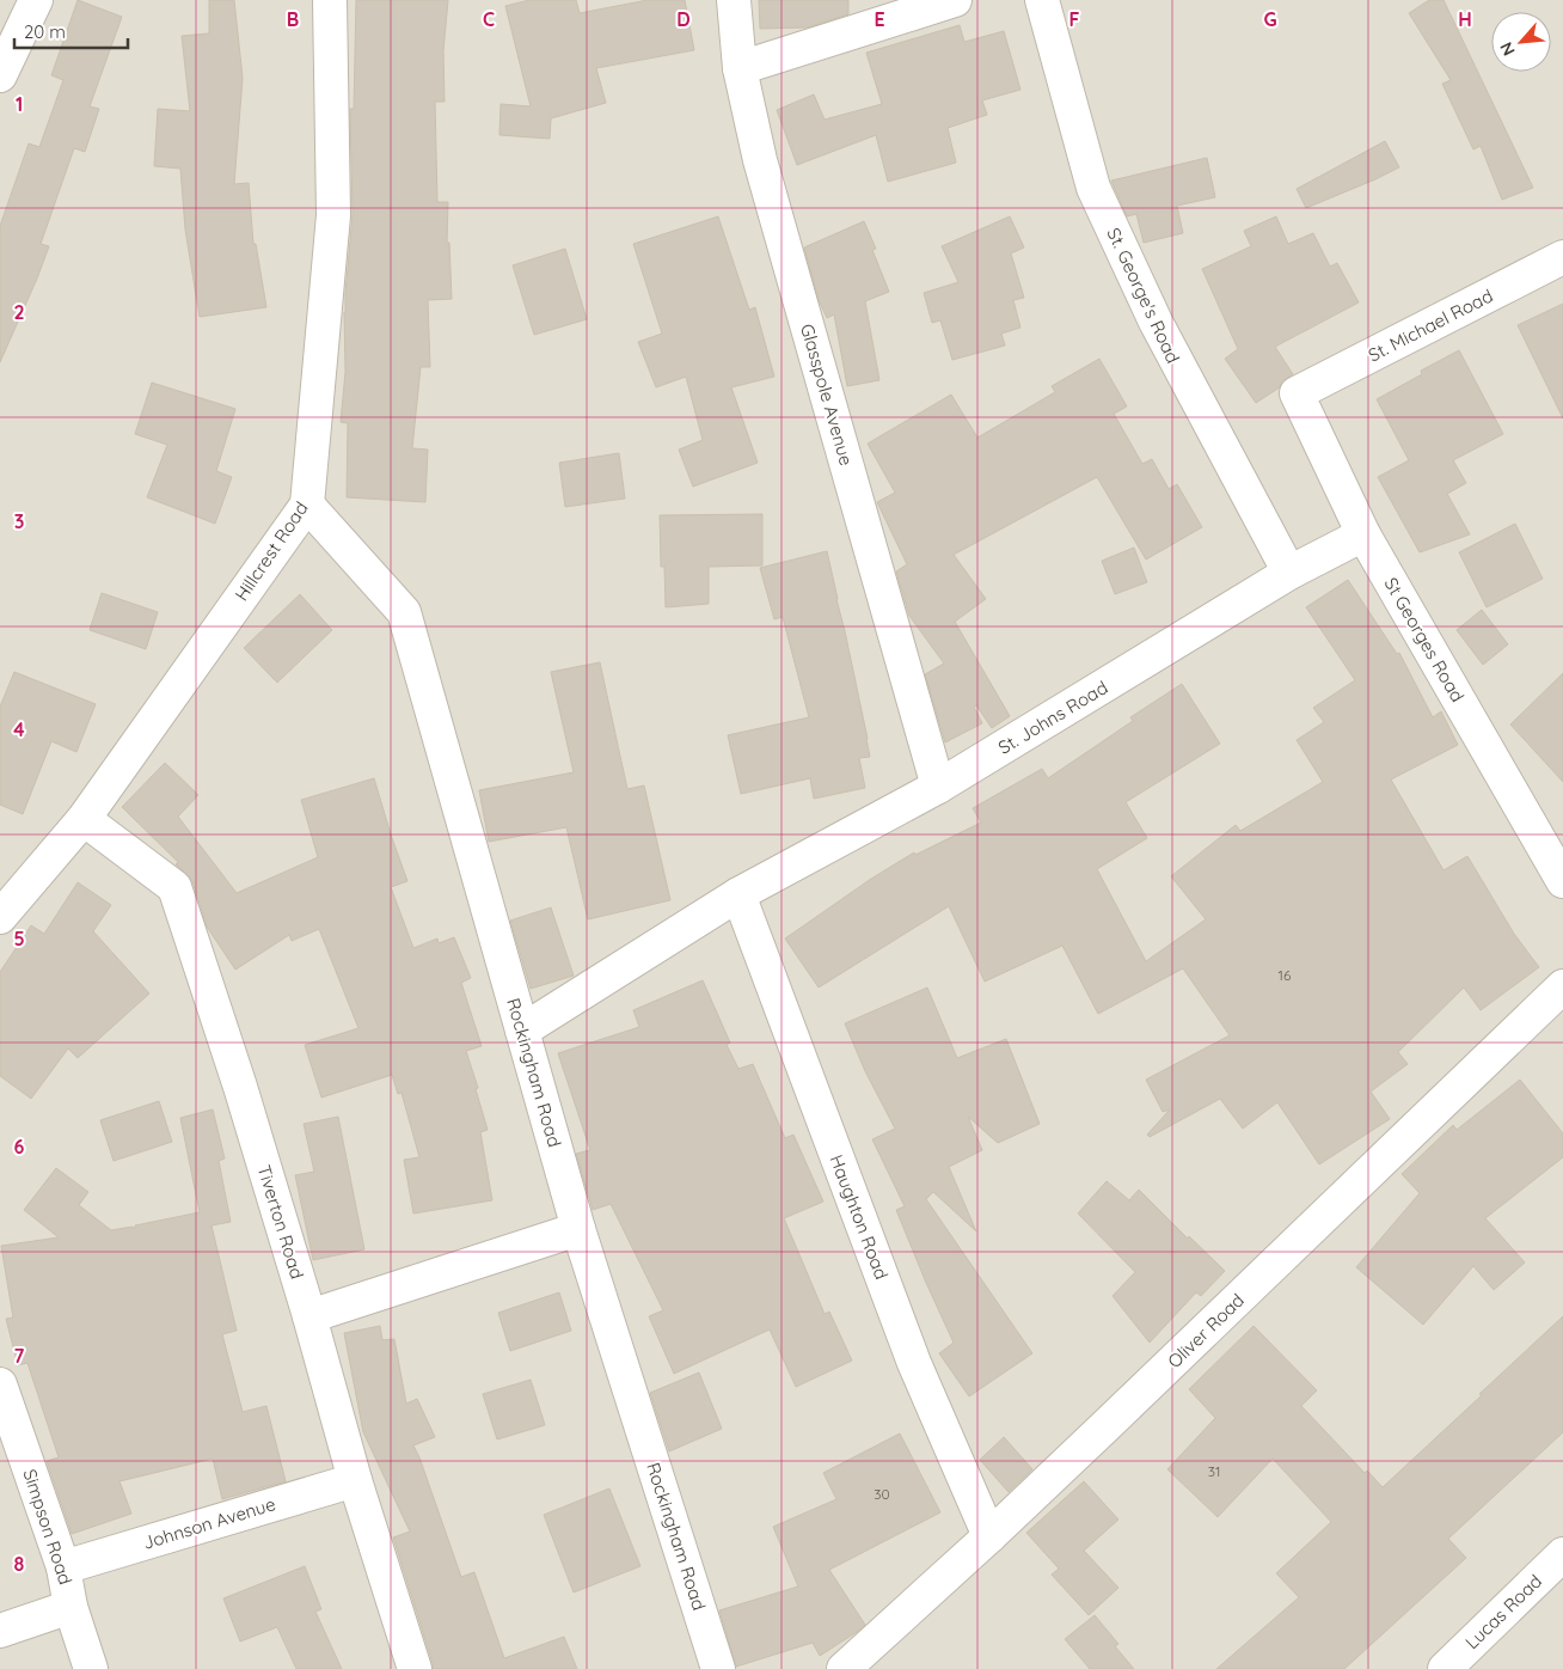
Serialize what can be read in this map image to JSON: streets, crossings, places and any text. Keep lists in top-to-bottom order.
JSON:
{
  "streets": {
    "street": [
      "St. George's Road",
      "St. Michael Road",
      "Glasspole Avenue",
      "Hillcrest Road",
      "St Georges Road",
      "St. Johns Road",
      "Rockingham Road",
      "Haughton Road",
      "Tiverton Road",
      "Oliver Road",
      "Johnson Avenue",
      "Simpson Road",
      "Lucas Road"
    ]
  },
  "crossings": [
    ["St. George's Road", "St. Johns Road"],
    ["St. Michael Road", "St Georges Road"],
    ["Glasspole Avenue", "St. Johns Road"],
    ["Hillcrest Road", "Rockingham Road"],
    ["Hillcrest Road", "Tiverton Road"],
    ["St Georges Road", "St. Johns Road"],
    ["St. Johns Road", "Rockingham Road"],
    ["St. Johns Road", "Haughton Road"],
    ["Haughton Road", "Oliver Road"],
    ["Tiverton Road", "Johnson Avenue"],
    ["Johnson Avenue", "Simpson Road"]
  ],
  "house_numbers": ["16", "31", "30"],
  "scale_bar": "20 m",
  "north": "bottom left",
  "grid": {
    "columns": [
      "B",
      "C",
      "D",
      "E",
      "F",
      "G",
      "H"
    ],
    "rows": [
      "1",
      "2",
      "3",
      "4",
      "5",
      "6",
      "7",
      "8"
    ]
  }
}
